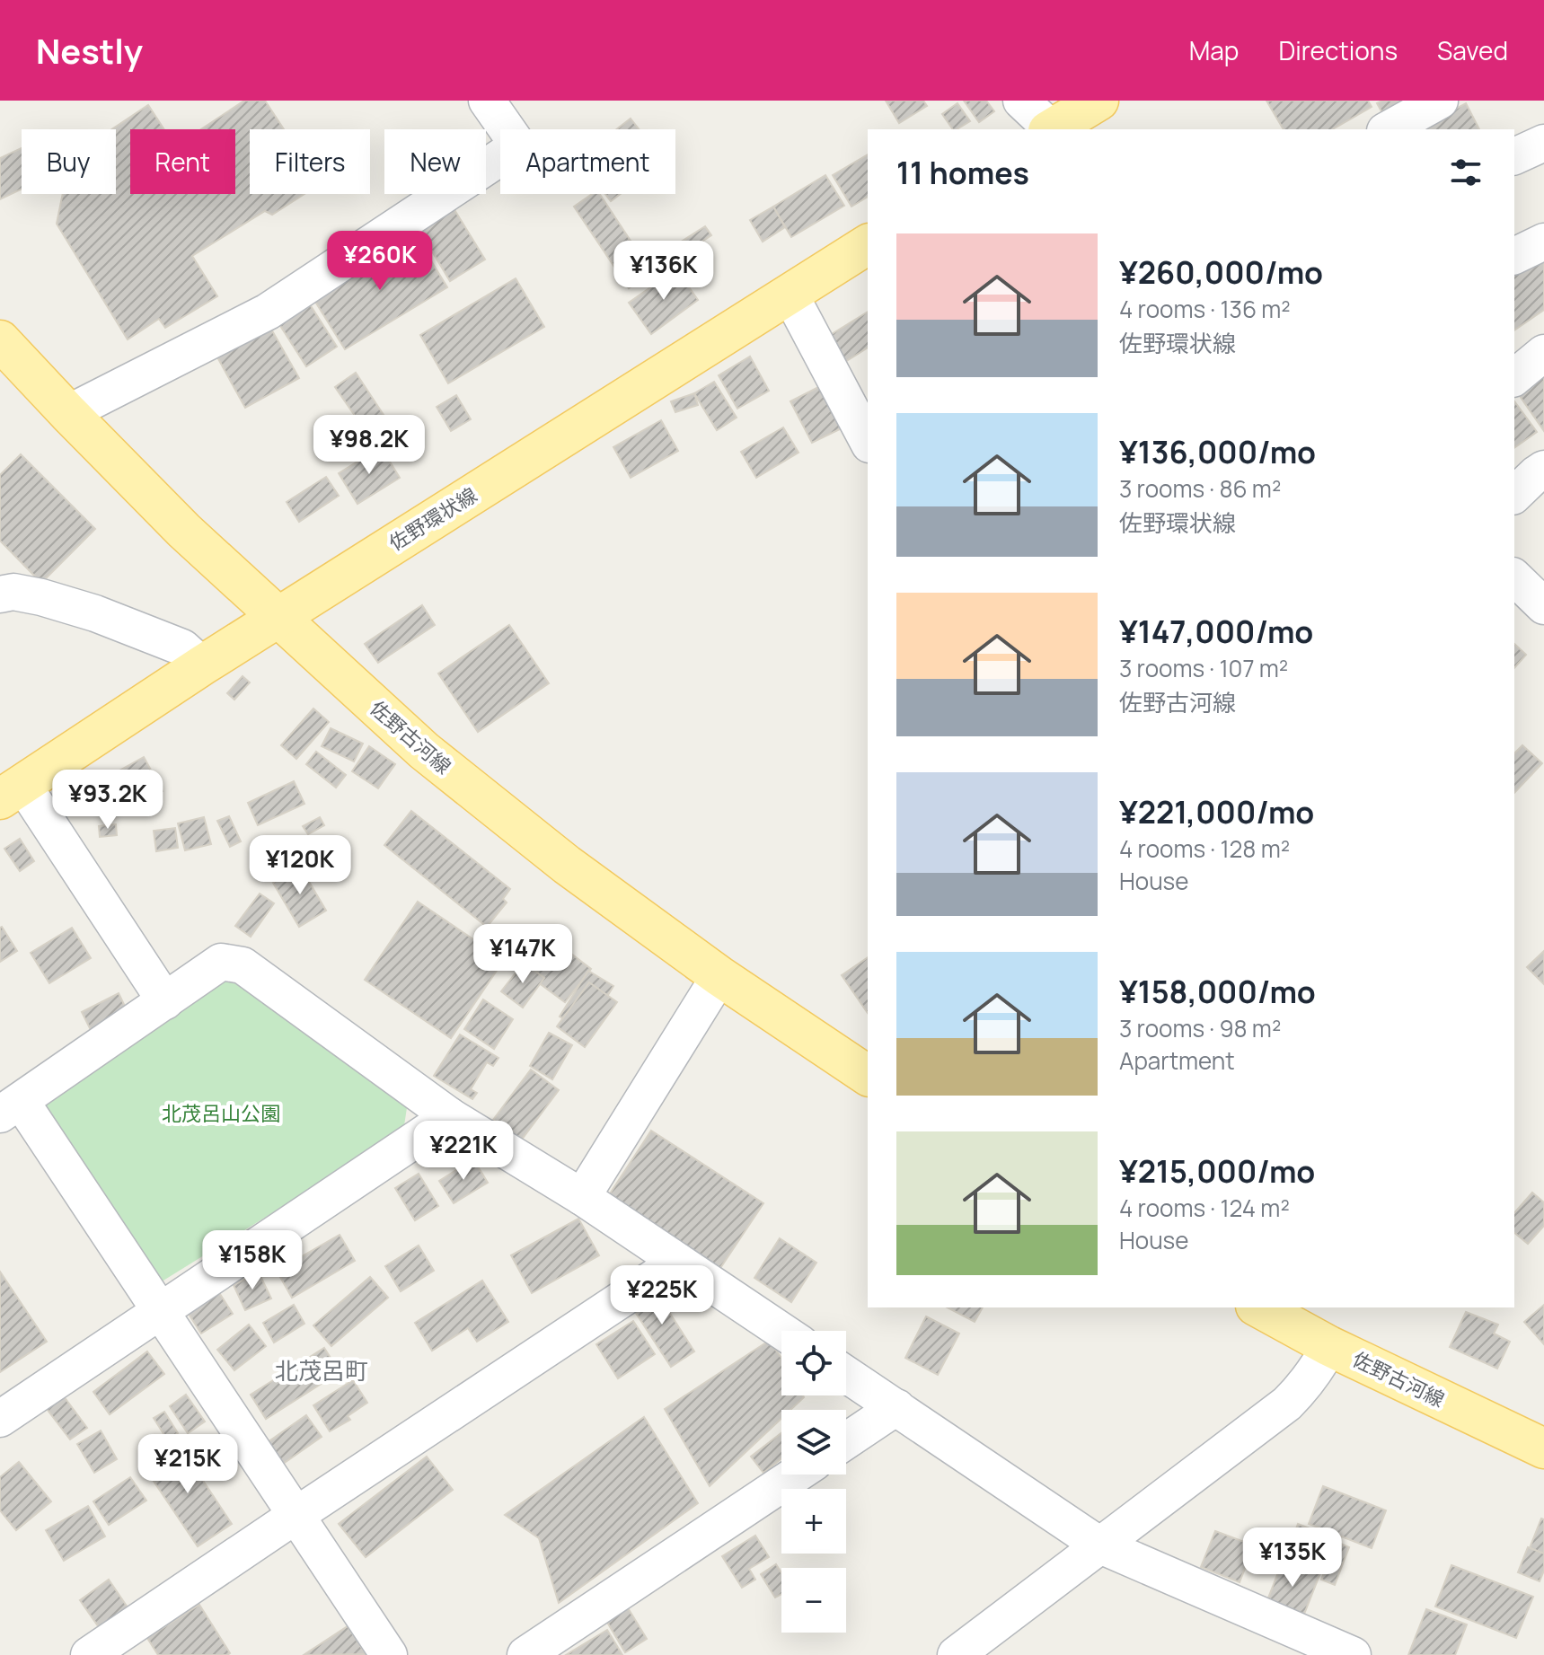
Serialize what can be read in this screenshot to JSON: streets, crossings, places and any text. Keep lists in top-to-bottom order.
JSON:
{
  "streets": {
    "main road": ["佐野環状線", "佐野古河線"]
  },
  "crossings": [
    ["佐野環状線", "佐野古河線"]
  ],
  "districts": ["北茂呂町"],
  "parks": ["北茂呂山公園"],
  "page": {
    "header": "Nestly",
    "nav": ["Map", "Directions", "Saved"],
    "chip": [
      "Buy",
      "Rent",
      "Filters",
      "New",
      "Apartment"
    ],
    "heading": "11 homes",
    "list": [
      {
        "name": "¥260,000/mo",
        "note": "4 rooms · 136 m² · 佐野環状線"
      },
      {
        "name": "¥136,000/mo",
        "note": "3 rooms · 86 m² · 佐野環状線"
      },
      {
        "name": "¥147,000/mo",
        "note": "3 rooms · 107 m² · 佐野古河線"
      },
      {
        "name": "¥221,000/mo",
        "note": "4 rooms · 128 m² · House"
      },
      {
        "name": "¥158,000/mo",
        "note": "3 rooms · 98 m² · Apartment"
      },
      {
        "name": "¥215,000/mo",
        "note": "4 rooms · 124 m² · House"
      }
    ],
    "price": [
      "¥260K",
      "¥136K",
      "¥98.2K",
      "¥93.2K",
      "¥120K",
      "¥147K",
      "¥221K",
      "¥158K",
      "¥225K",
      "¥215K",
      "¥135K"
    ],
    "map_buttons": ["+", "−"]
  }
}
